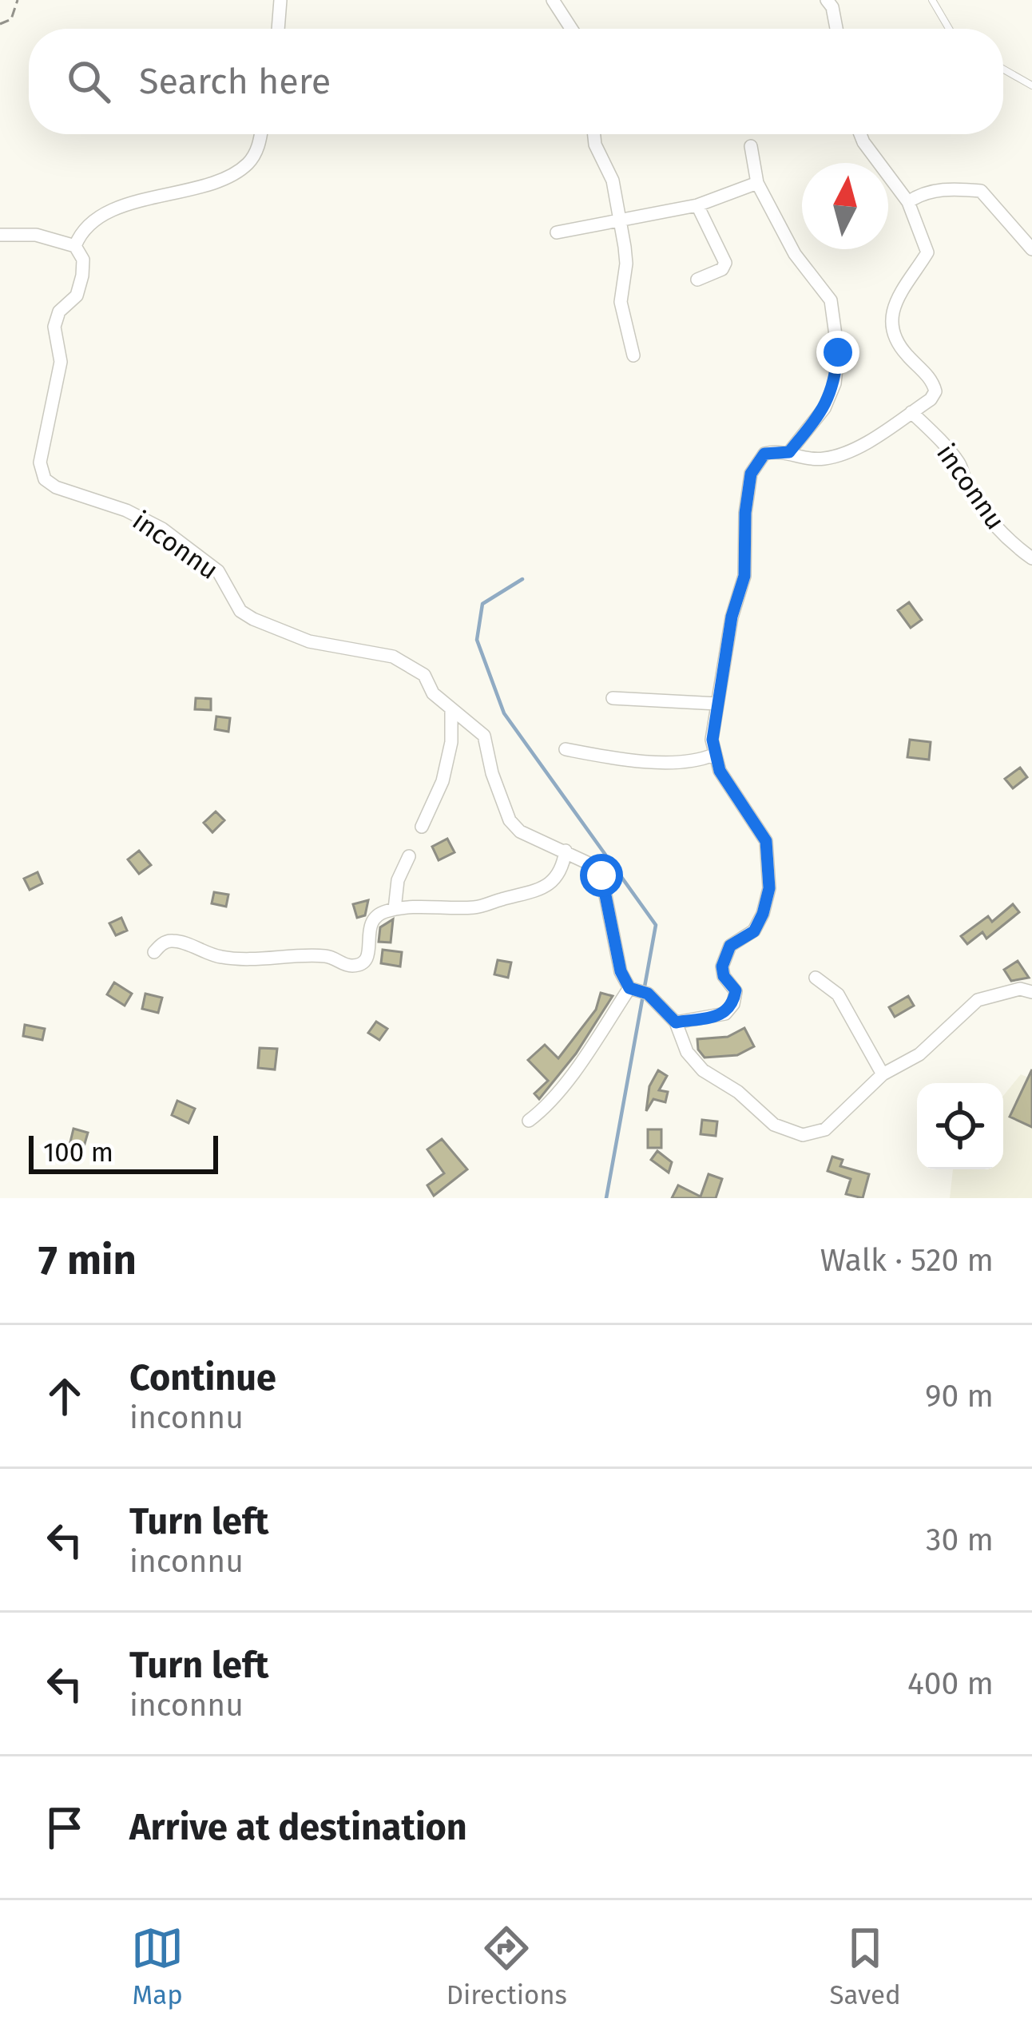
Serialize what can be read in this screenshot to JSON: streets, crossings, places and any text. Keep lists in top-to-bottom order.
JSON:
{
  "streets": {
    "street": ["inconnu"]
  },
  "scale_bar": "100 m",
  "north": "top",
  "page": {
    "search": "Search here",
    "scale": "100 m",
    "heading": ["7 min", "Walk · 520 m"],
    "list": [
      ["Continue", "inconnu", "90 m"],
      ["Turn left", "inconnu", "30 m"],
      ["Turn left", "inconnu", "400 m"],
      "Arrive at destination"
    ],
    "nav": ["Map", "Directions", "Saved"]
  }
}
